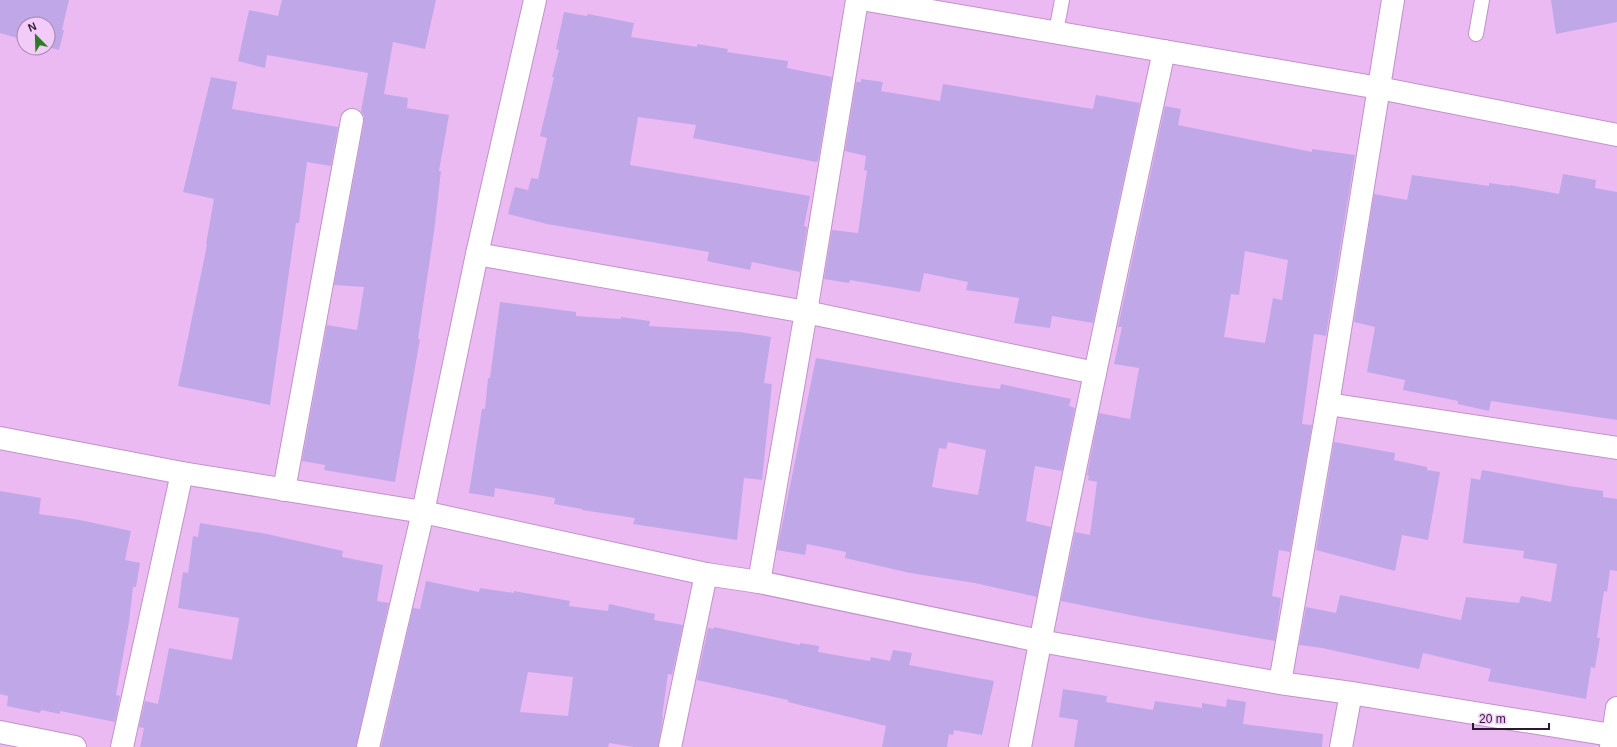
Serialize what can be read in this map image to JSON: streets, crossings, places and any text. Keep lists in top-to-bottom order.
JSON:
{
  "scale_bar": "20 m",
  "north": "top left"
}
